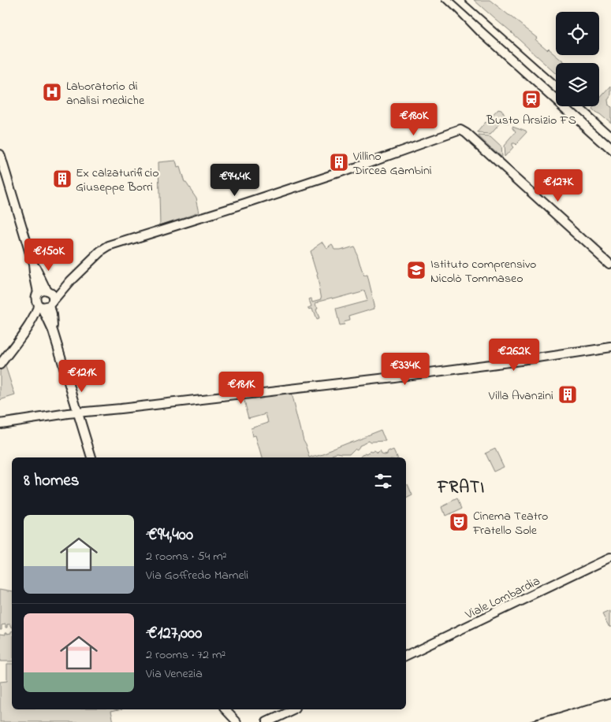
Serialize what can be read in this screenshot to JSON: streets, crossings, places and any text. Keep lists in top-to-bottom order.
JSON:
{
  "streets": {
    "street": ["Viale Lombardia"]
  },
  "districts": ["FRATI"],
  "places": {
    "hospital": ["Laboratorio di analisi mediche"],
    "station": ["Busto Arsizio FS"],
    "building": ["Villino Dircea Gambini", "Ex calzaturificio Giuseppe Borri", "Villa Avanzini"],
    "school or university": ["Istituto comprensivo Nicolò Tommaseo"],
    "theatre": ["Cinema Teatro Fratello Sole"]
  },
  "page": {
    "price": [
      "€180K",
      "€94.4K",
      "€127K",
      "€150K",
      "€262K",
      "€334K",
      "€121K",
      "€181K"
    ],
    "heading": "8 homes",
    "list": [
      {
        "name": "€94,400",
        "note": "2 rooms · 54 m² · Via Goffredo Mameli"
      },
      {
        "name": "€127,000",
        "note": "2 rooms · 72 m² · Via Venezia"
      }
    ]
  }
}
